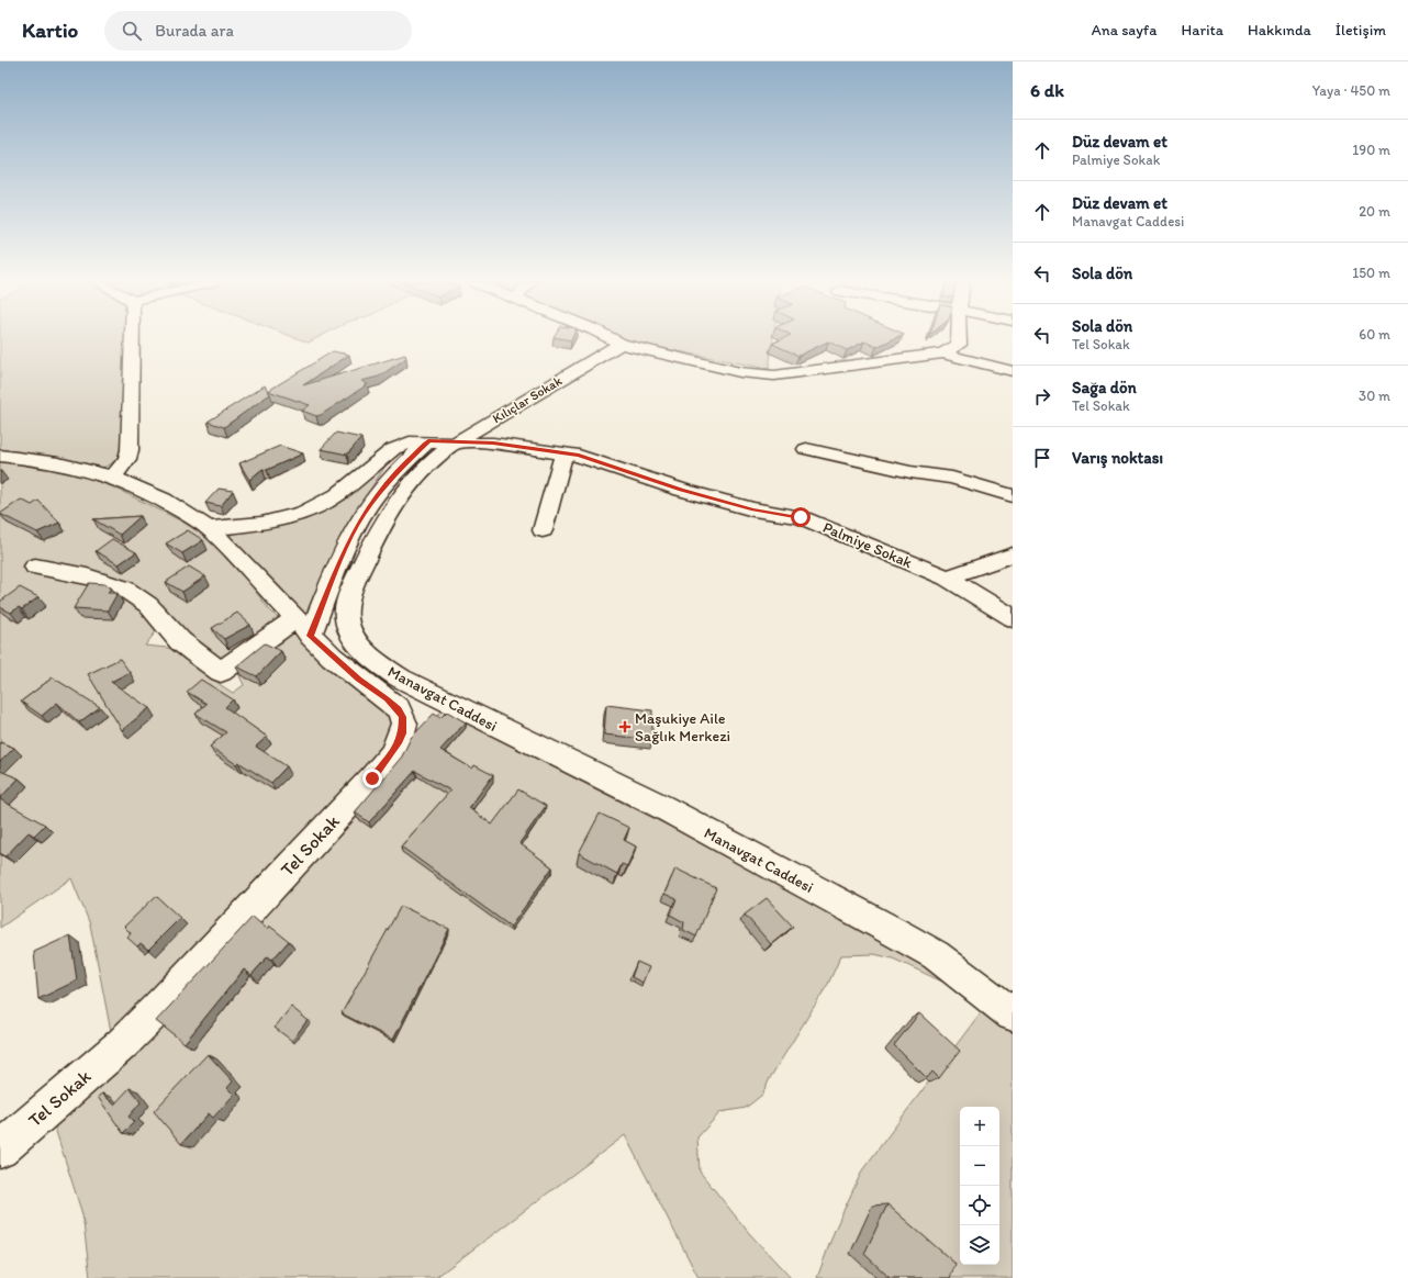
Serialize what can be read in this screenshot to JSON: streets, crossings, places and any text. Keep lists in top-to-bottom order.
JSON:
{
  "streets": {
    "street": [
      "Kılıçlar Sokak",
      "Palmiye Sokak",
      "Manavgat Caddesi",
      "Tel Sokak"
    ]
  },
  "crossings": [
    ["Kılıçlar Sokak", "Palmiye Sokak"],
    ["Kılıçlar Sokak", "Manavgat Caddesi"],
    ["Palmiye Sokak", "Manavgat Caddesi"]
  ],
  "places": {
    "health": ["Maşukiye Aile Sağlık Merkezi"]
  },
  "page": {
    "header": "Kartio",
    "search": "Burada ara",
    "nav": [
      "Ana sayfa",
      "Harita",
      "Hakkında",
      "İletişim"
    ],
    "heading": ["6 dk", "Yaya · 450 m"],
    "list": [
      ["Düz devam et", "Palmiye Sokak", "190 m"],
      ["Düz devam et", "Manavgat Caddesi", "20 m"],
      ["Sola dön", "150 m"],
      ["Sola dön", "Tel Sokak", "60 m"],
      ["Sağa dön", "Tel Sokak", "30 m"],
      "Varış noktası"
    ],
    "map_buttons": ["+", "−"]
  }
}
